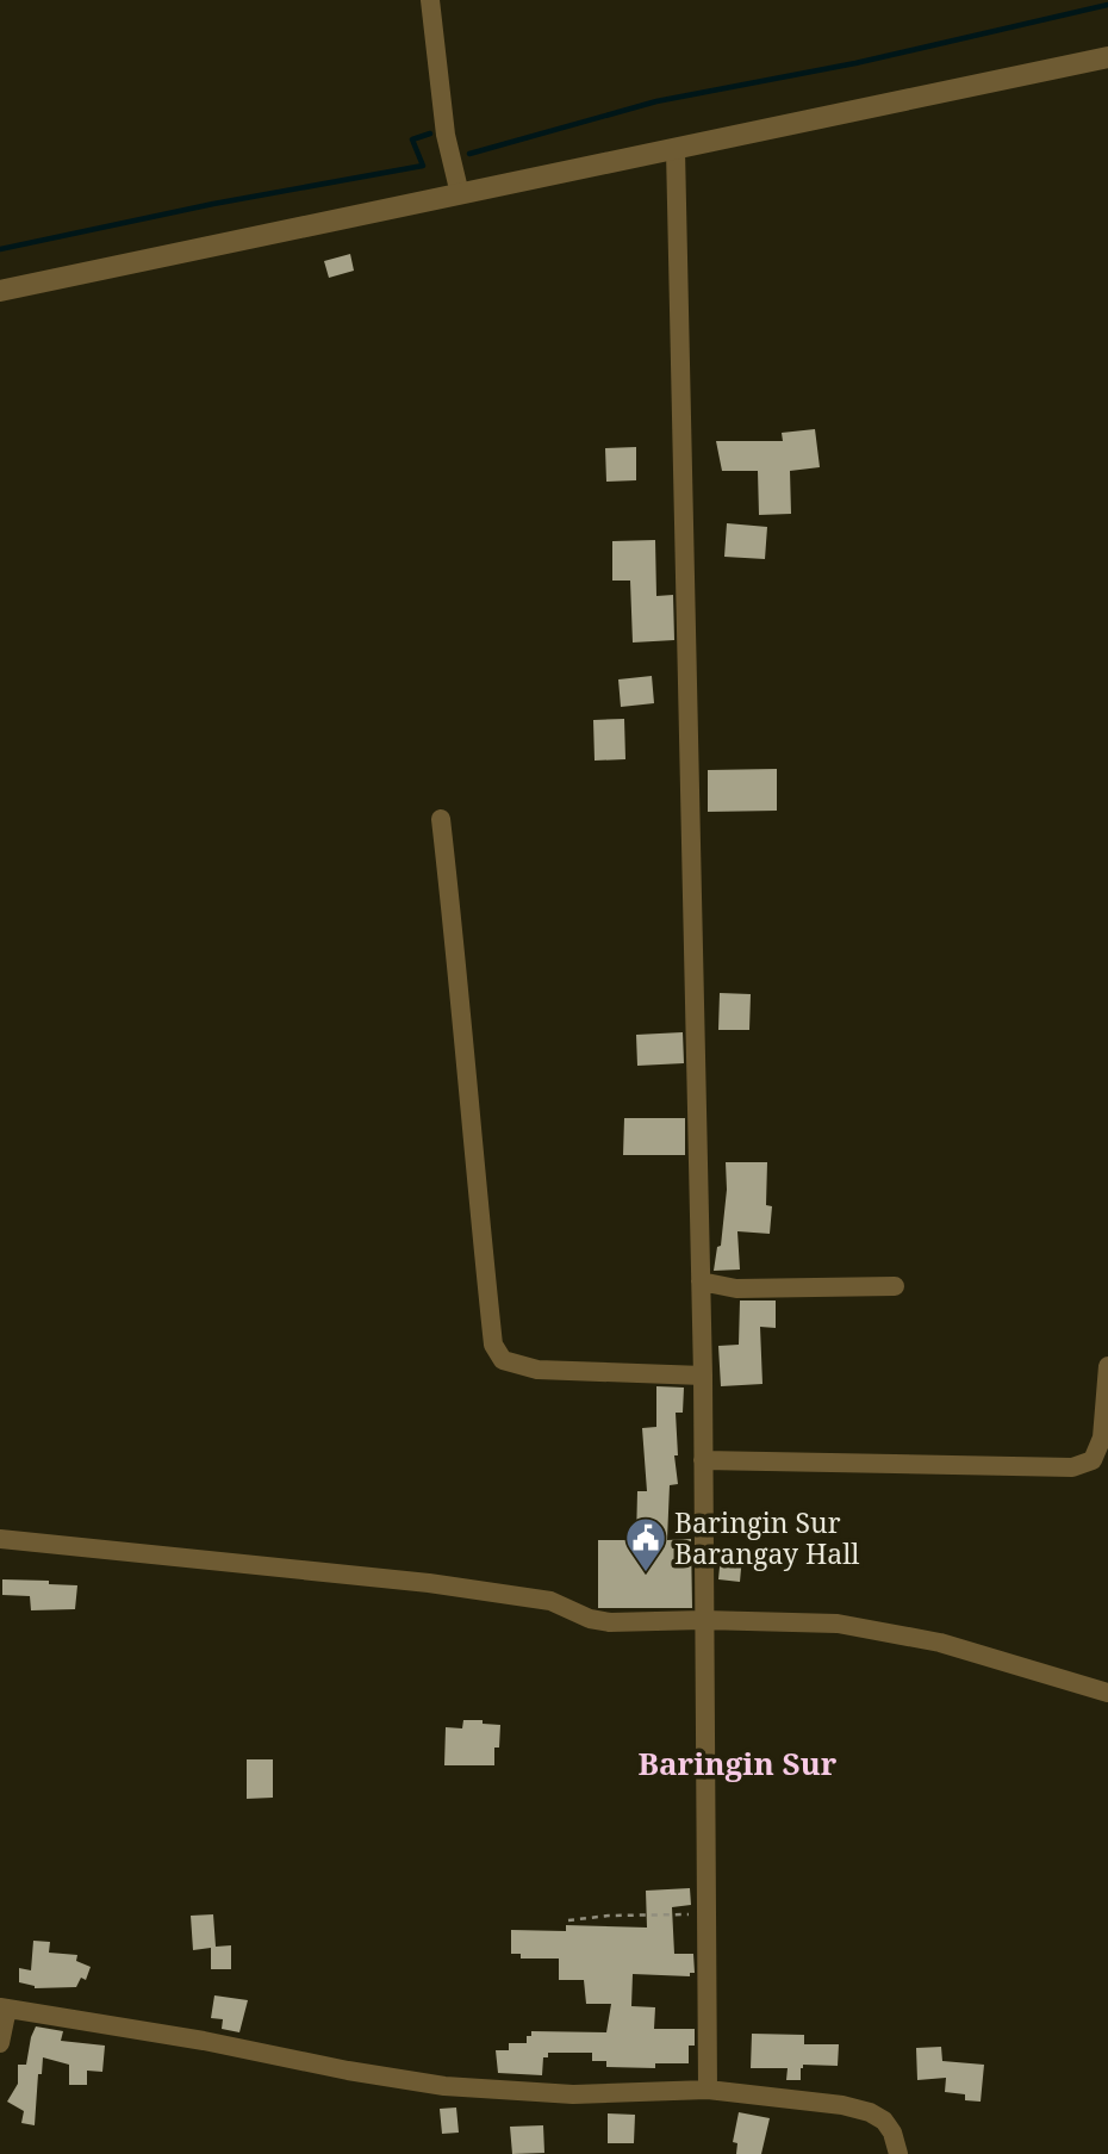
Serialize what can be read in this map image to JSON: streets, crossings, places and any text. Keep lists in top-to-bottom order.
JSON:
{
  "districts": ["Baringin Sur"],
  "places": {
    "public building": ["Baringin Sur Barangay Hall"]
  }
}
